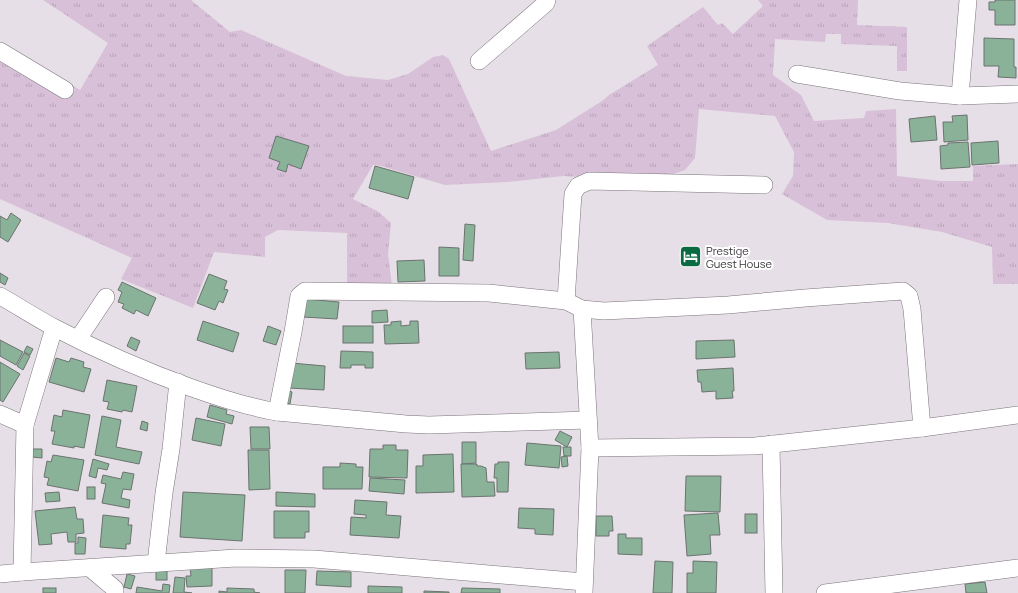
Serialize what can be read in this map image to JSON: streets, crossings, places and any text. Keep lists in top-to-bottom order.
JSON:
{
  "places": {
    "hotel": ["Prestige Guest House"]
  }
}
